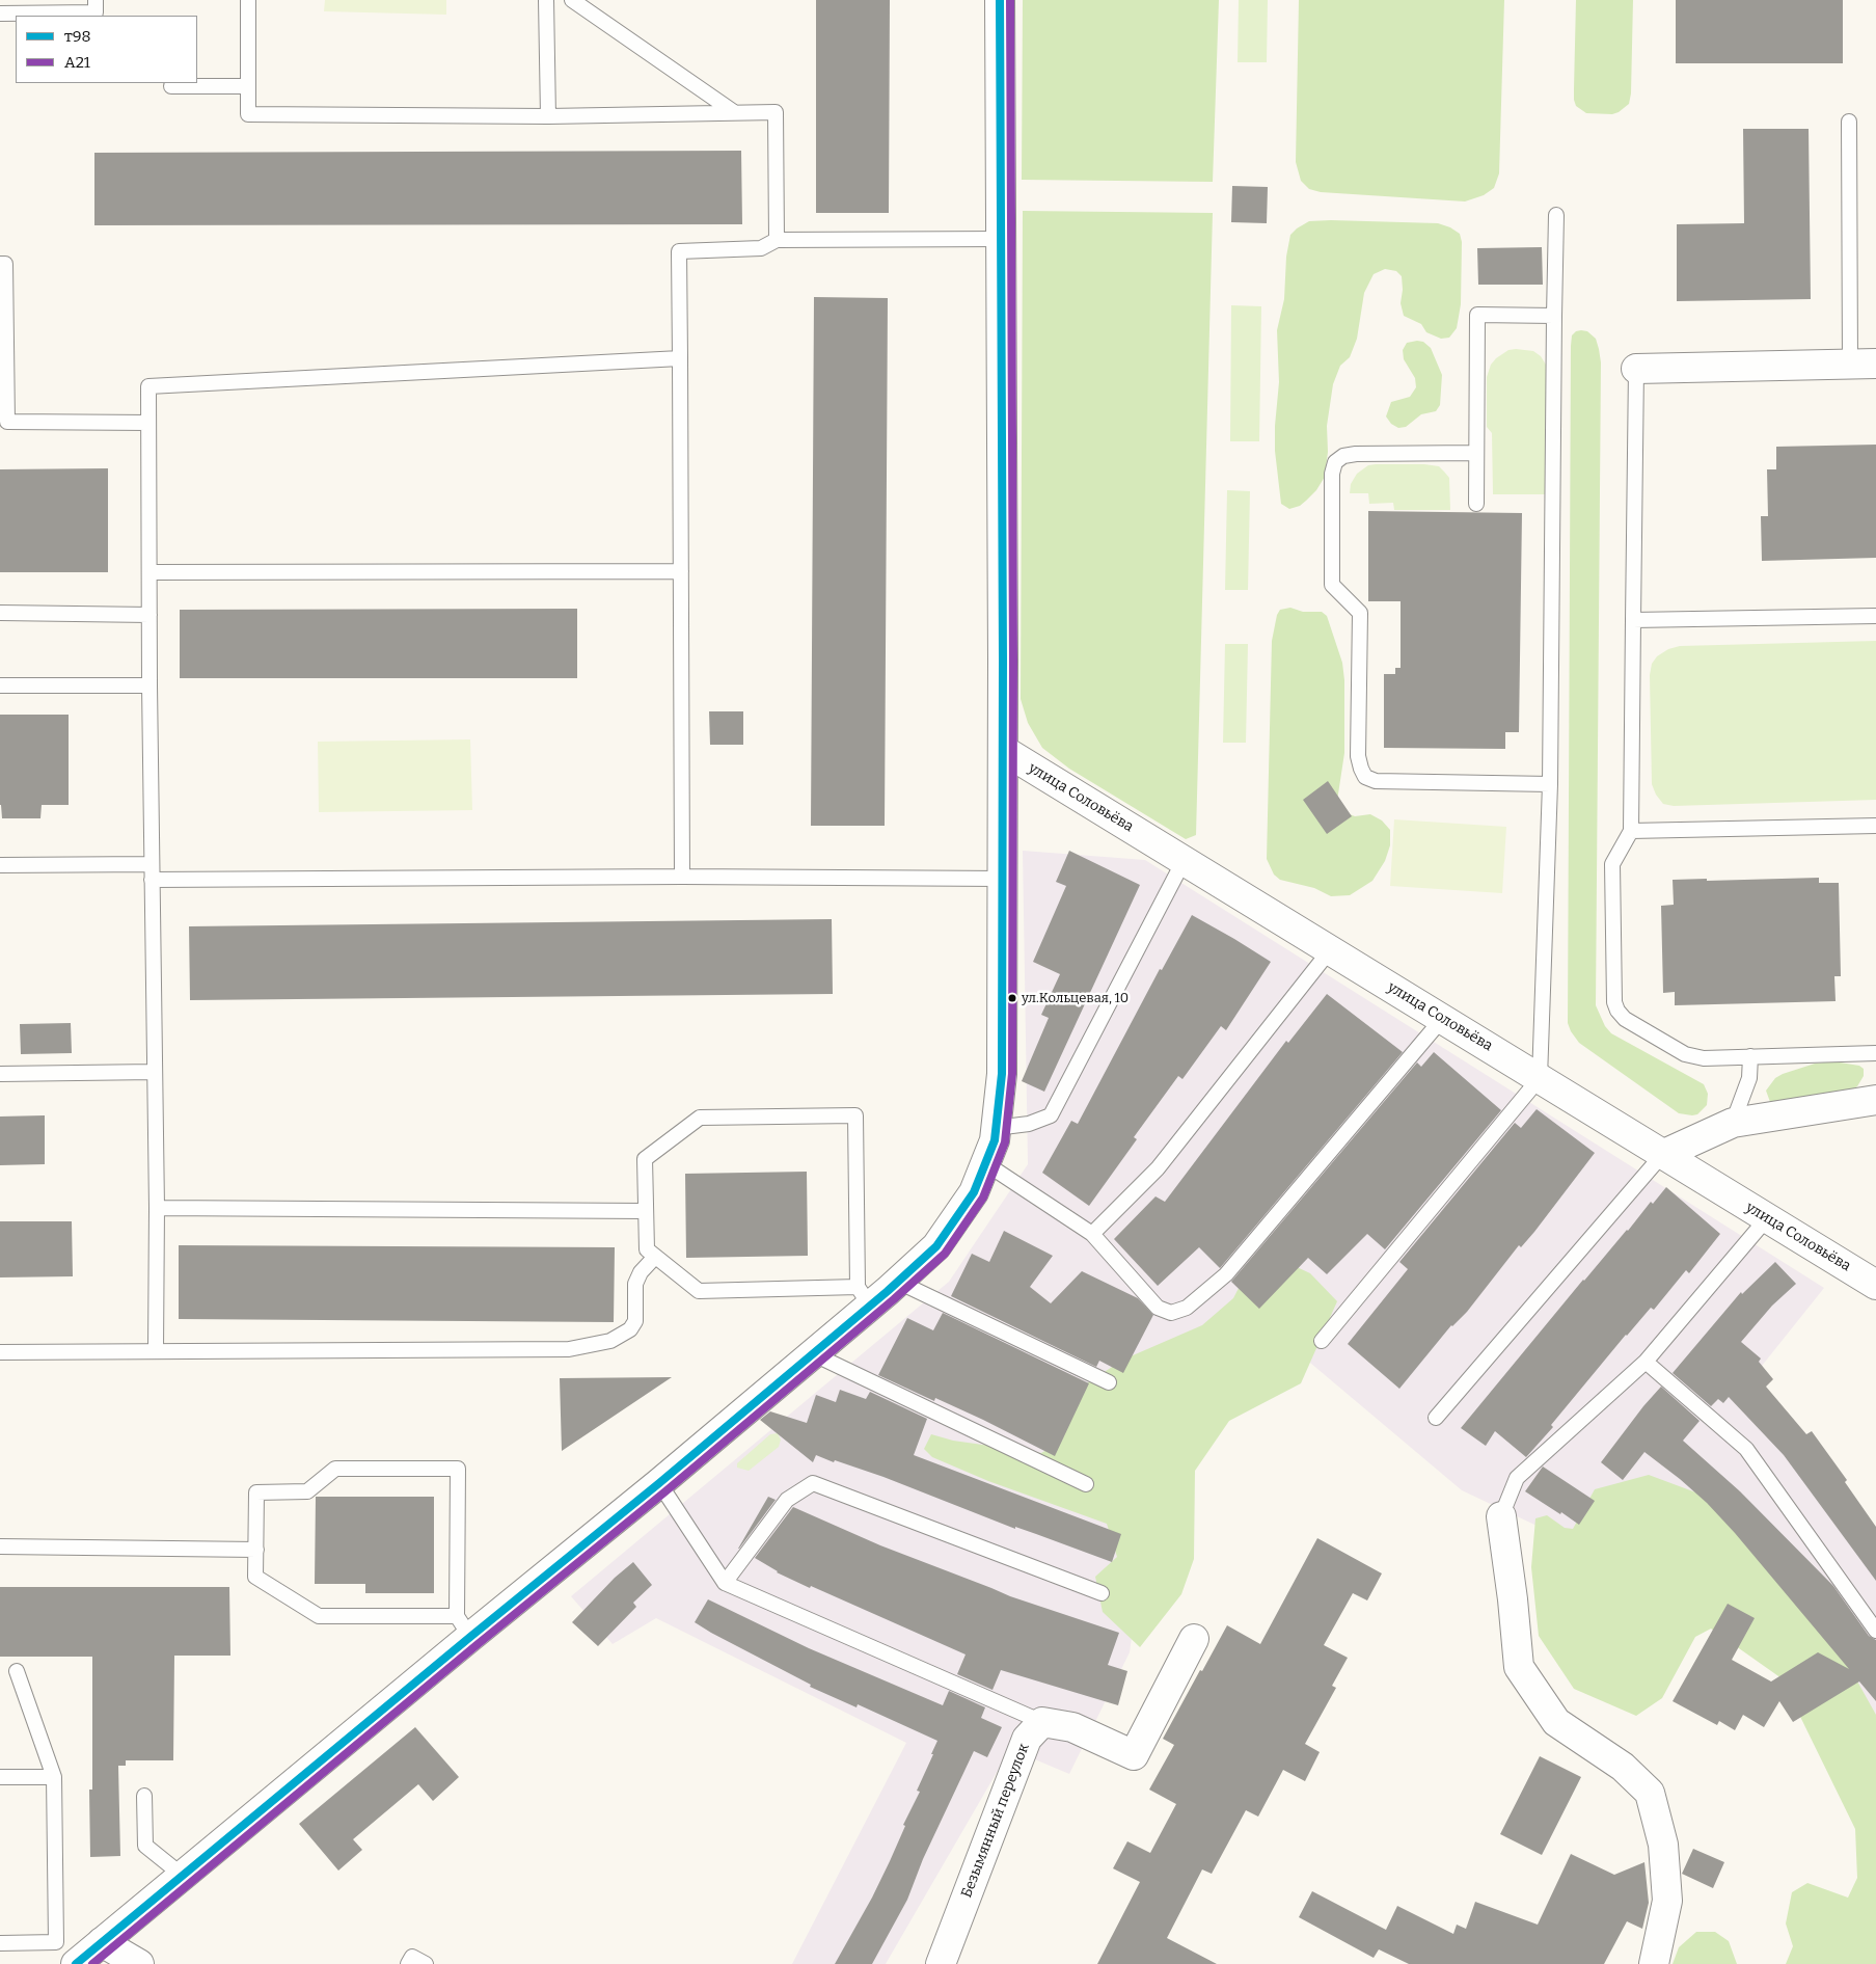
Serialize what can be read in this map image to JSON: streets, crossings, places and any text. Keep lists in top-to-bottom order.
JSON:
{
  "streets": {
    "street": ["улица Соловьёва", "Безымянный переулок"]
  },
  "places": ["ул.Кольцевая, 10"],
  "lines": ["transit line т98", "transit line А21"],
  "legend": ["т98", "А21"]
}
